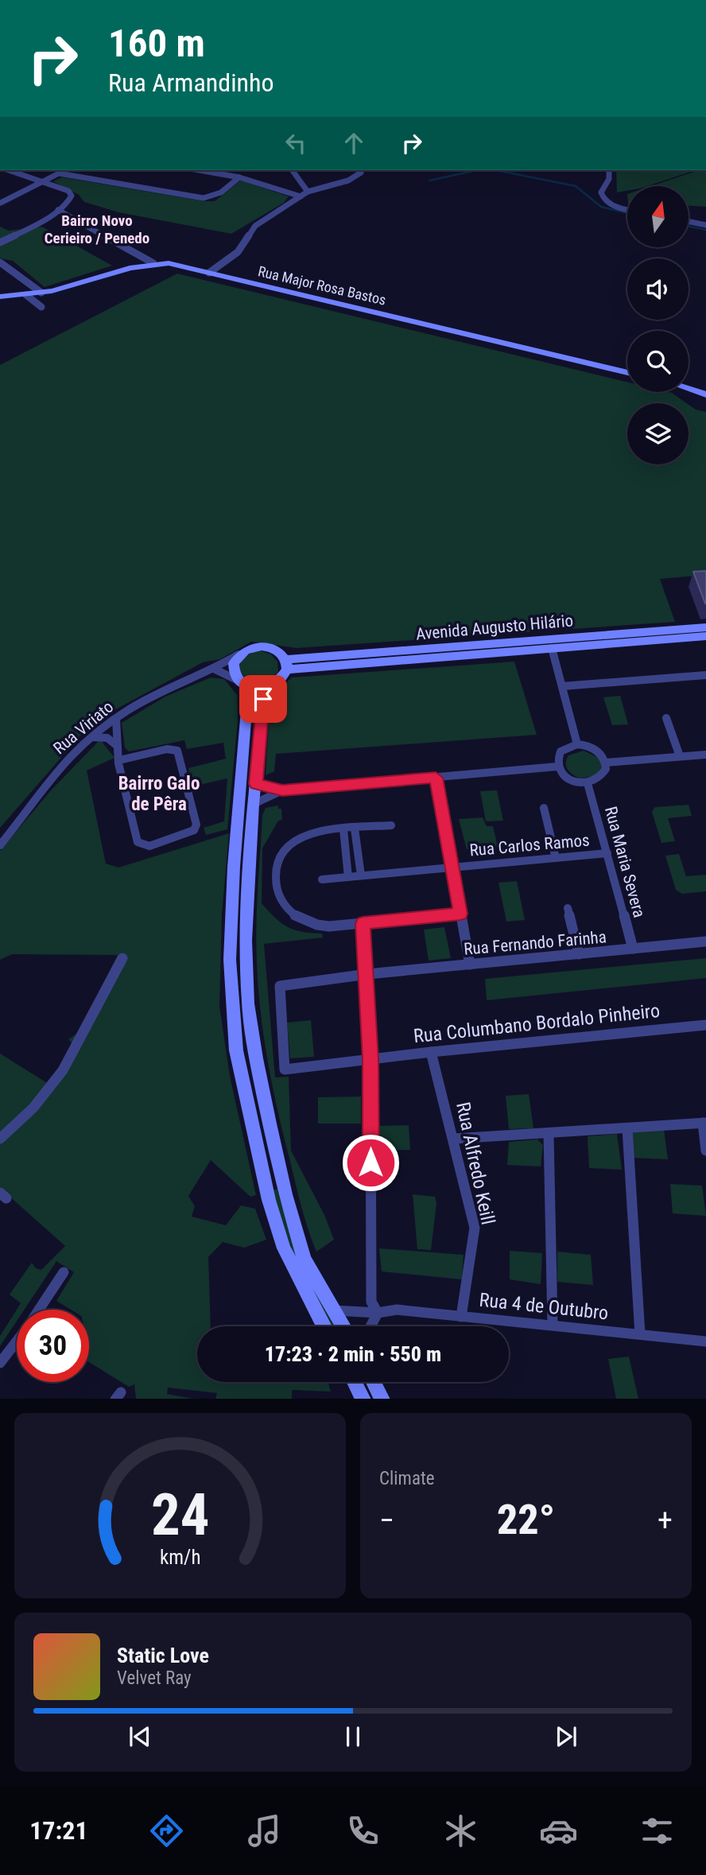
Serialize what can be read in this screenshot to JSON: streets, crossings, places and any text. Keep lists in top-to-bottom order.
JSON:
{
  "streets": {
    "main road": ["Rua Major Rosa Bastos", "Avenida Augusto Hilário"],
    "street": [
      "Rua Viriato",
      "Rua Carlos Ramos",
      "Rua Maria Severa",
      "Rua Fernando Farinha",
      "Rua Columbano Bordalo Pinheiro",
      "Rua Alfredo Keill",
      "Rua 4 de Outubro"
    ]
  },
  "crossings": [
    ["Avenida Augusto Hilário", "Rua Viriato"],
    ["Rua Carlos Ramos", "Rua Maria Severa"],
    ["Rua Maria Severa", "Rua Fernando Farinha"],
    ["Rua Fernando Farinha", "Rua Columbano Bordalo Pinheiro"],
    ["Rua Columbano Bordalo Pinheiro", "Rua Alfredo Keill"],
    ["Rua Alfredo Keill", "Rua 4 de Outubro"]
  ],
  "districts": ["Bairro Novo Cerieiro / Penedo", "Bairro Galo de Pêra"],
  "north": "top",
  "page": {
    "turn": ["160 m", "Rua Armandinho"],
    "limit": "30",
    "trip": "17:23 · 2 min · 550 m",
    "tile": "Climate",
    "heat": ["−", "22°", "+"],
    "song": ["Static Love", "Velvet Ray"],
    "tabs": "17:21",
    "gauge": ["24", "km/h"]
  }
}
